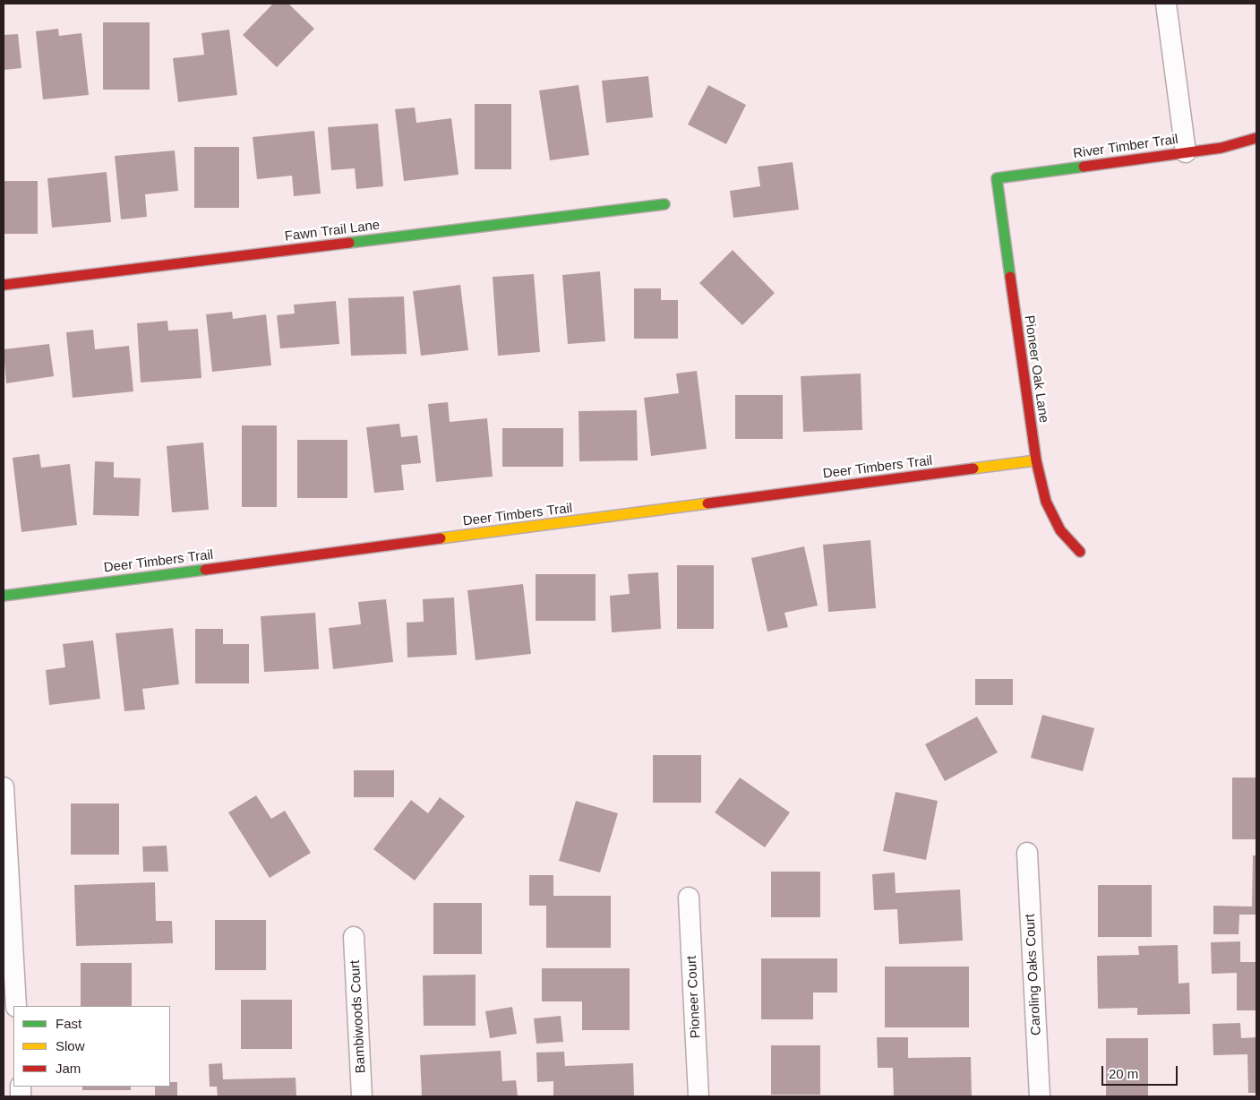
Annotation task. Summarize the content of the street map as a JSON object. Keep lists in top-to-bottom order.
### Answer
{
  "streets": {
    "street": [
      "River Timber Trail",
      "Fawn Trail Lane",
      "Pioneer Oak Lane",
      "Deer Timbers Trail",
      "Caroling Oaks Court",
      "Pioneer Court",
      "Bambiwoods Court"
    ]
  },
  "crossings": [
    ["River Timber Trail", "Pioneer Oak Lane"],
    ["Pioneer Oak Lane", "Deer Timbers Trail"]
  ],
  "legend": ["Fast", "Slow", "Jam"],
  "scale_bar": "20 m"
}
